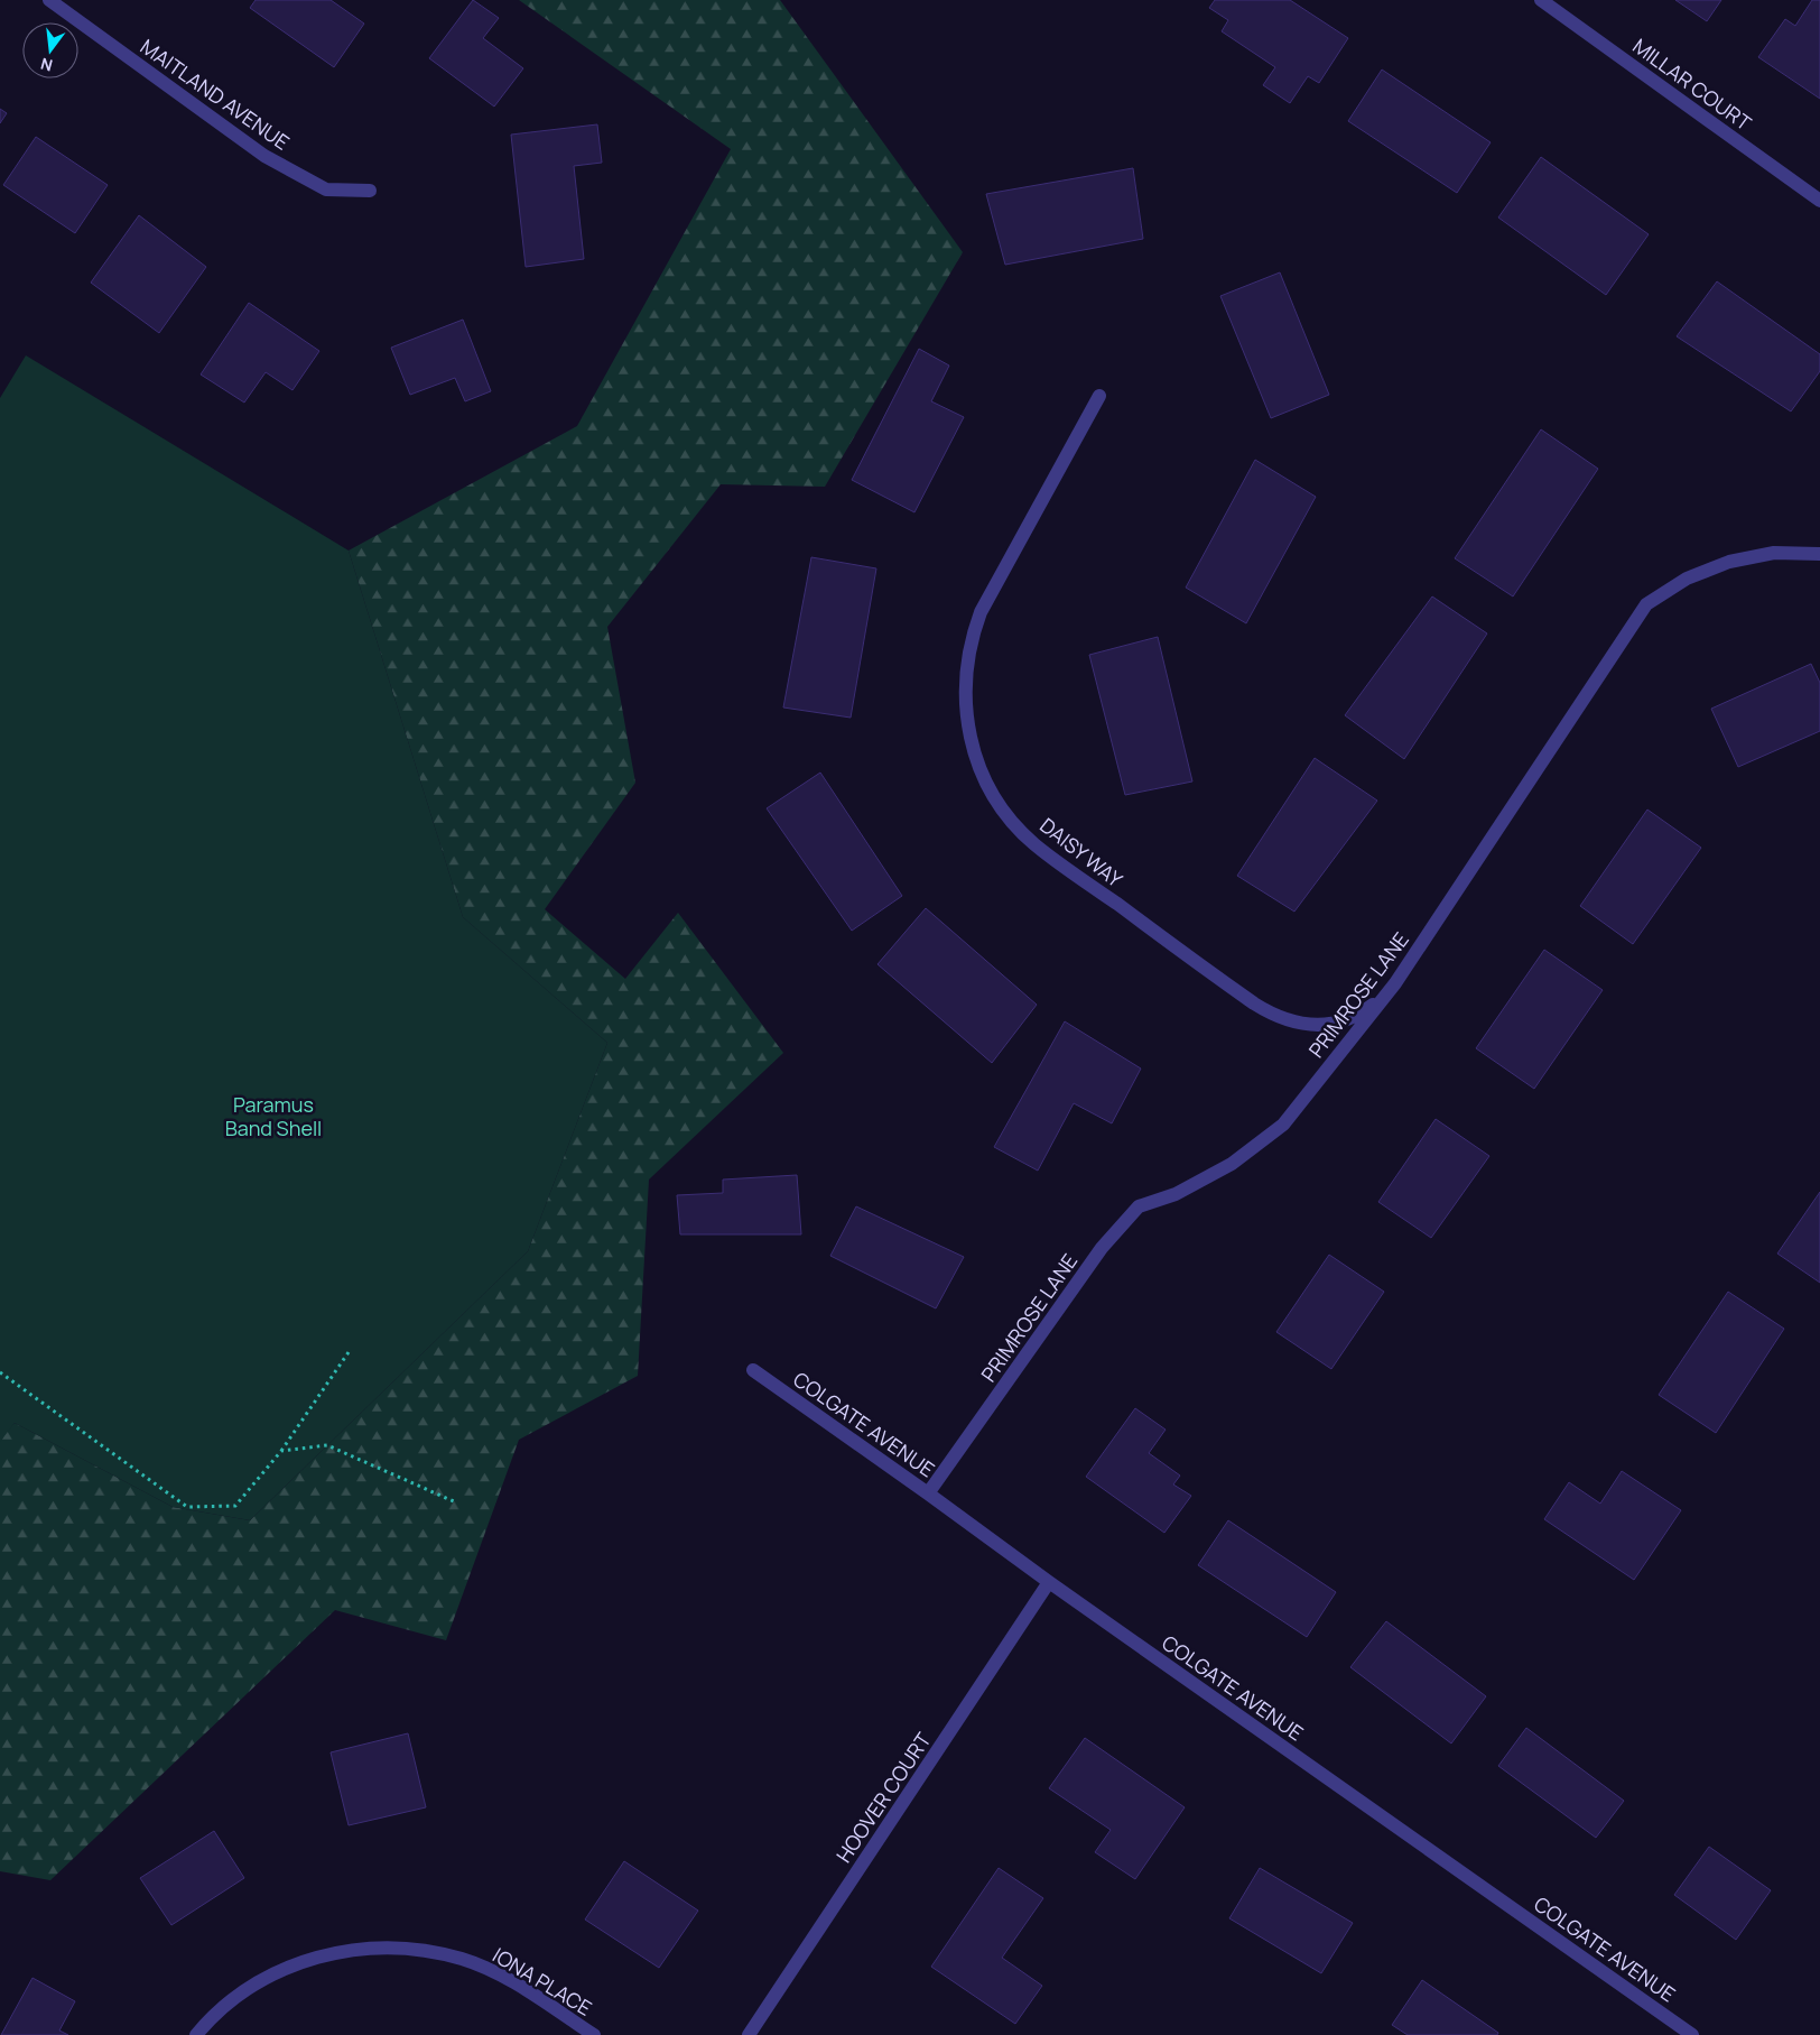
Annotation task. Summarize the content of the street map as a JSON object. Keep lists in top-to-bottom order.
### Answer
{
  "streets": {
    "street": [
      "MILLAR COURT",
      "MAITLAND AVENUE",
      "DAISY WAY",
      "PRIMROSE LANE",
      "COLGATE AVENUE",
      "HOOVER COURT",
      "IONA PLACE"
    ]
  },
  "crossings": [
    ["DAISY WAY", "PRIMROSE LANE"],
    ["PRIMROSE LANE", "COLGATE AVENUE"],
    ["COLGATE AVENUE", "HOOVER COURT"]
  ],
  "parks": ["Paramus Band Shell"],
  "north": "bottom"
}
